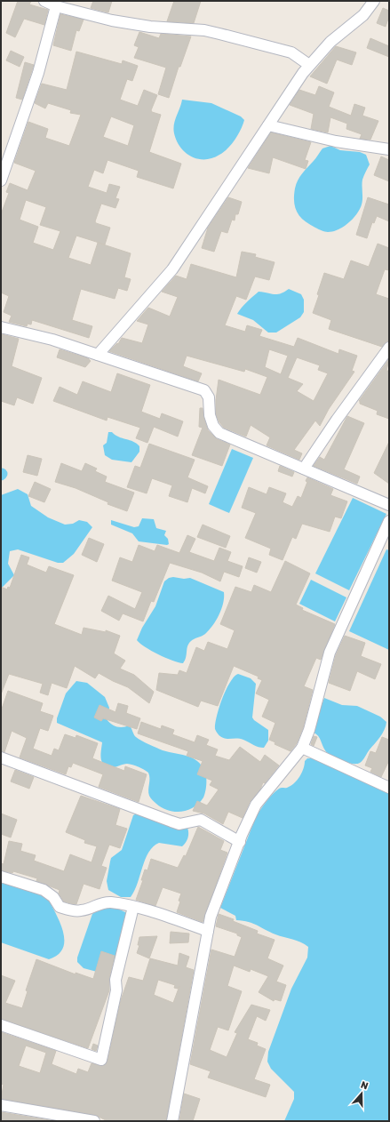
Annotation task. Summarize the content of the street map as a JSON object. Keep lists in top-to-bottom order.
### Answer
{
  "north": "top"
}
